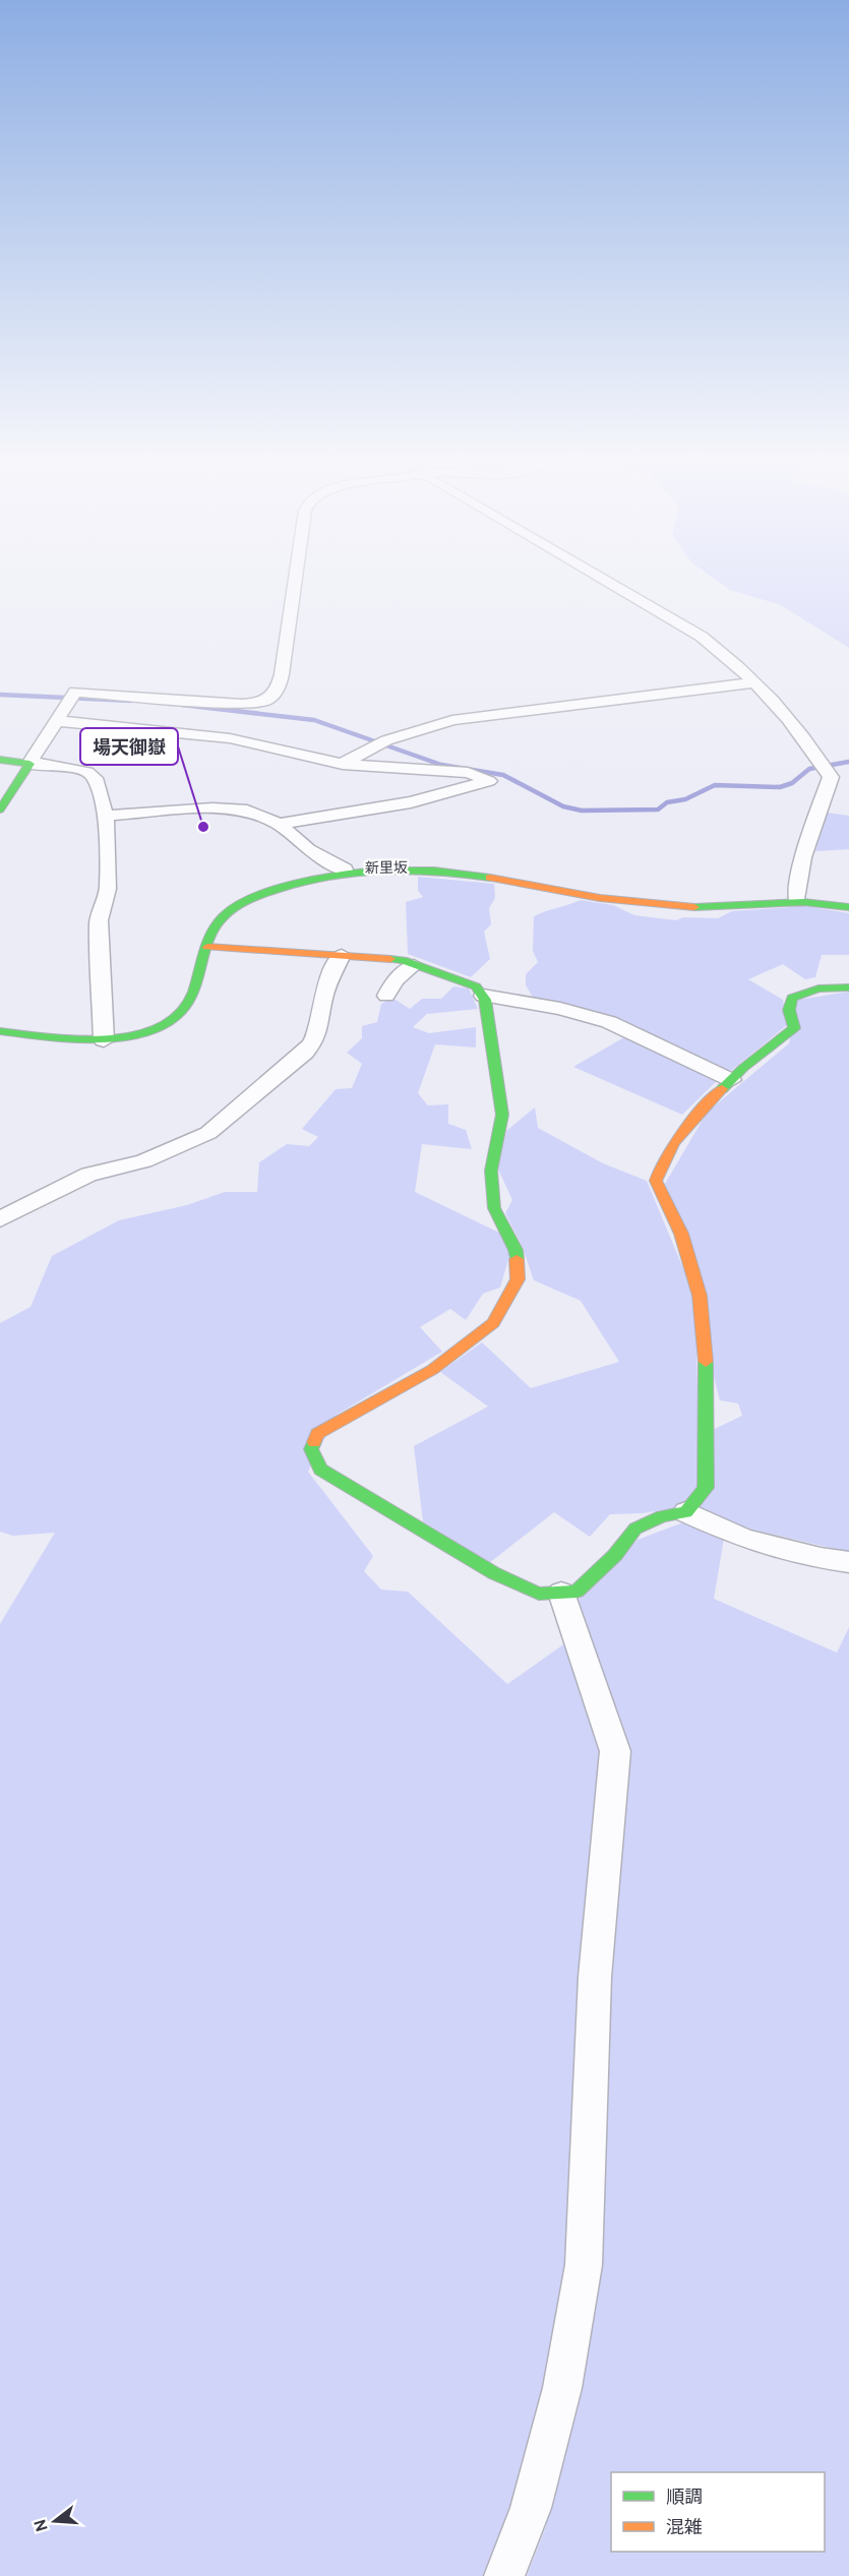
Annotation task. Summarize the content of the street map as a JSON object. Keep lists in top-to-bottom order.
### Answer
{
  "streets": {
    "street": ["新里坂"]
  },
  "places": ["場天御嶽"],
  "legend": ["順調", "混雑"],
  "north": "left"
}
